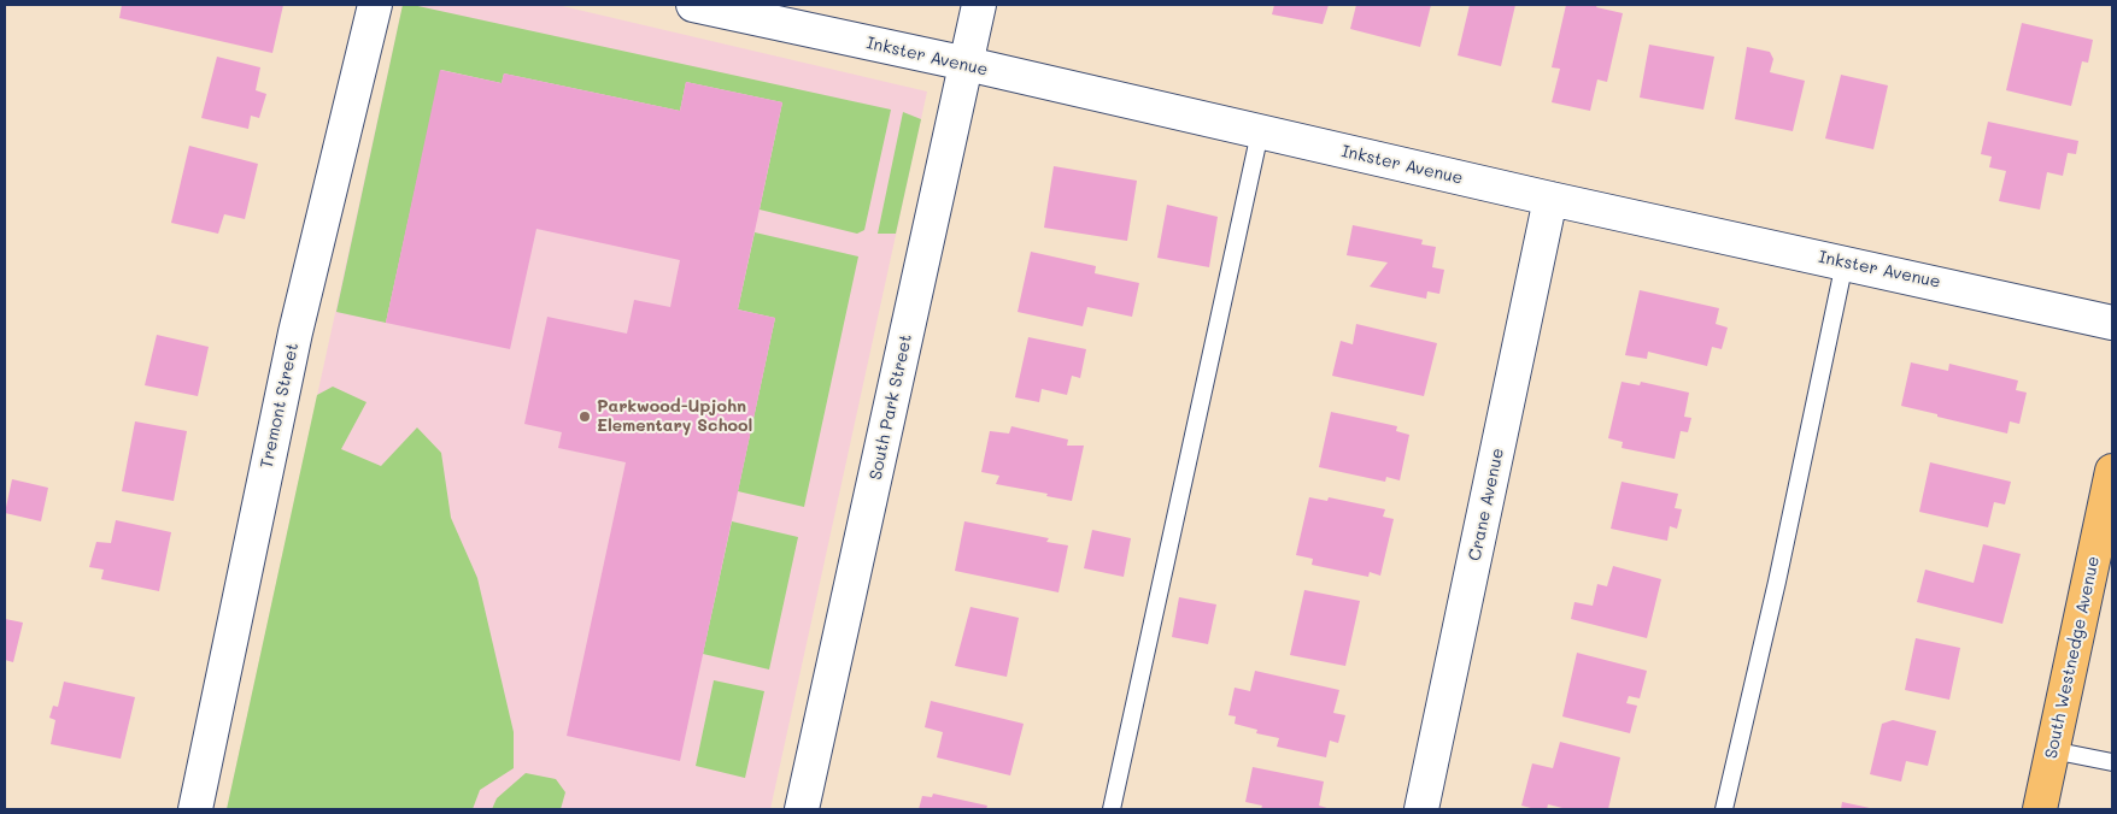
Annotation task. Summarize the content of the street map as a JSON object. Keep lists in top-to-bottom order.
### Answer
{
  "streets": {
    "main road": ["South Westnedge Avenue"],
    "street": [
      "Inkster Avenue",
      "Tremont Street",
      "South Park Street",
      "Crane Avenue"
    ]
  },
  "crossings": [
    ["Inkster Avenue", "South Park Street"],
    ["Inkster Avenue", "Crane Avenue"]
  ],
  "places": ["Parkwood-Upjohn Elementary School"]
}
